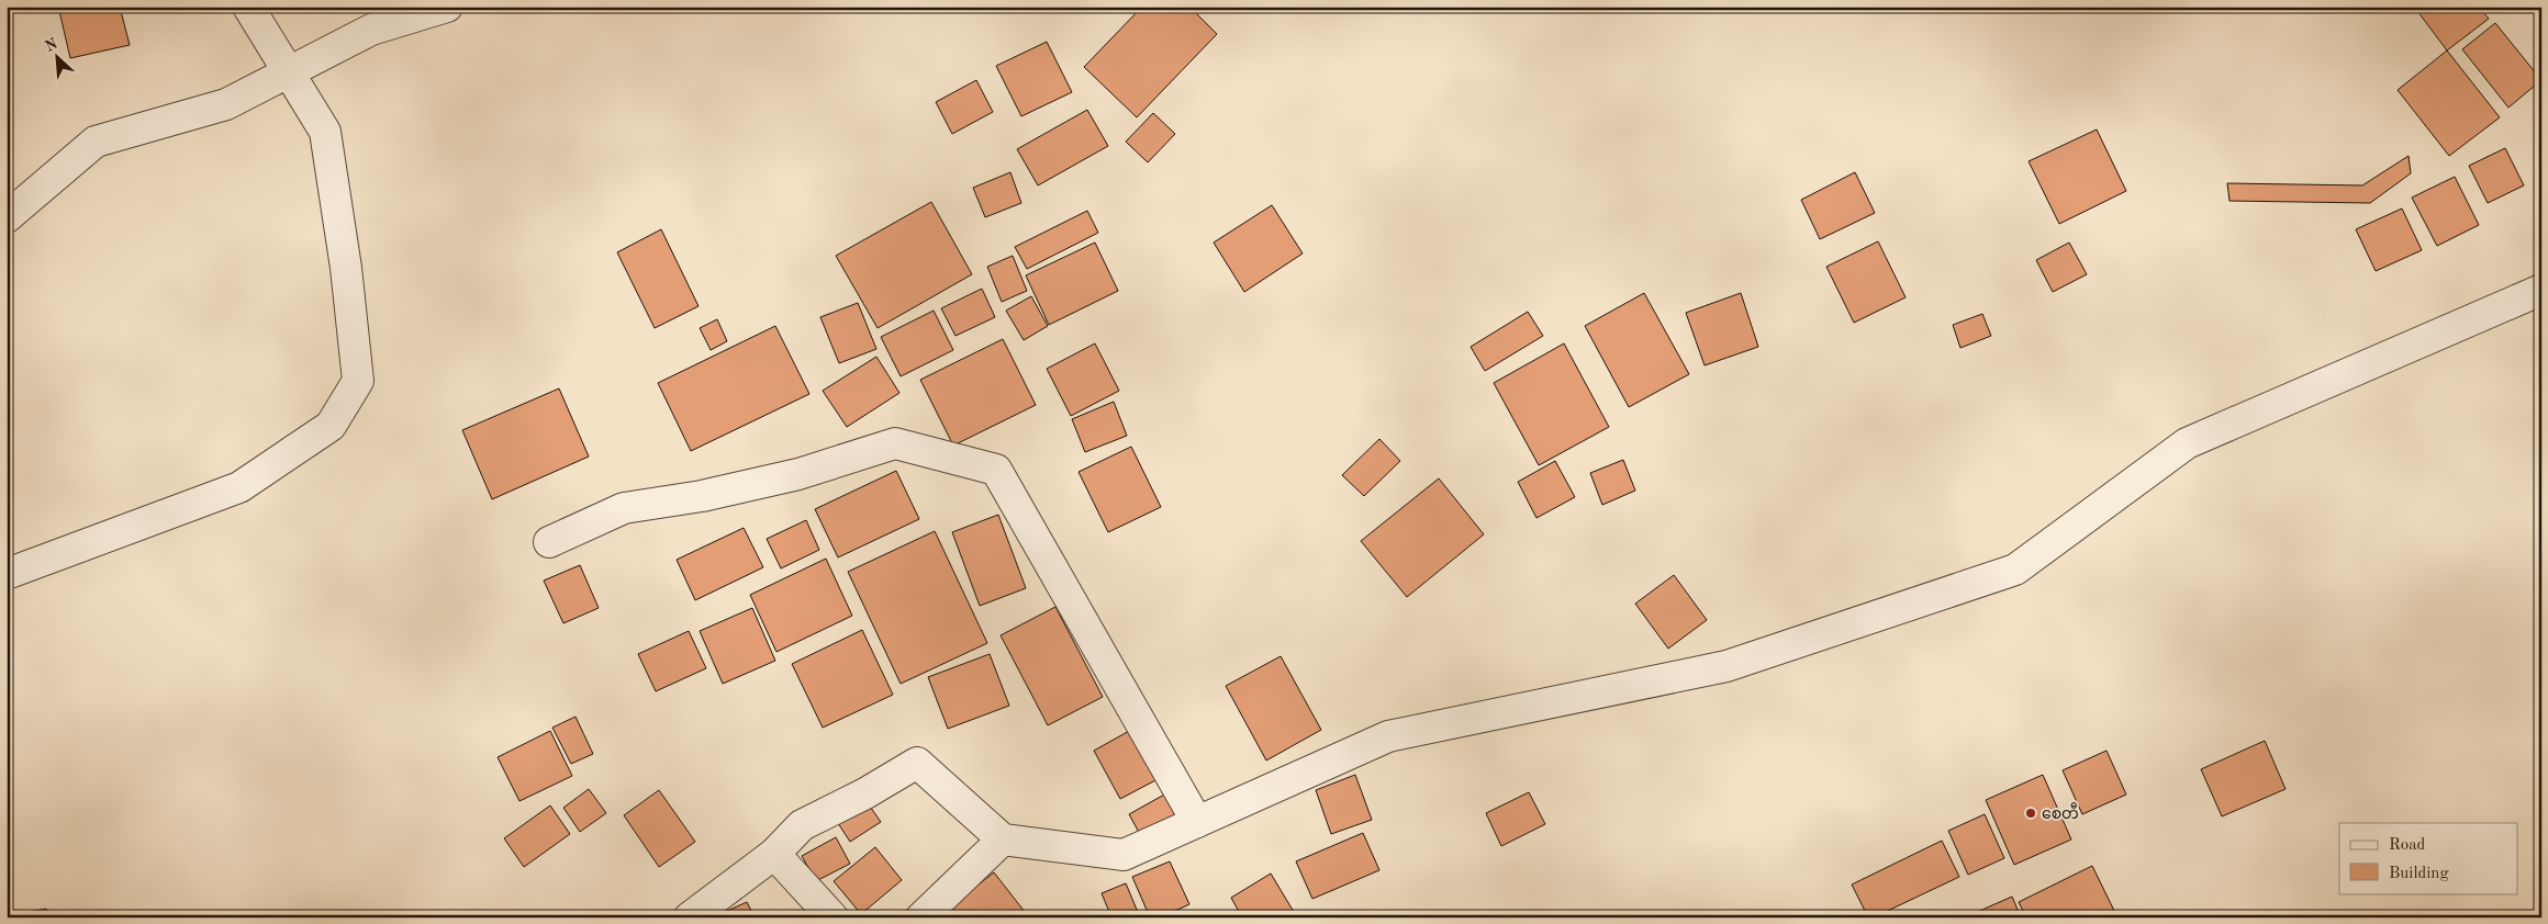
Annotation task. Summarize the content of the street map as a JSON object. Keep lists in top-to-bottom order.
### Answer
{
  "places": ["စေတီ"],
  "legend": ["Road", "Building"],
  "north": "top left"
}
